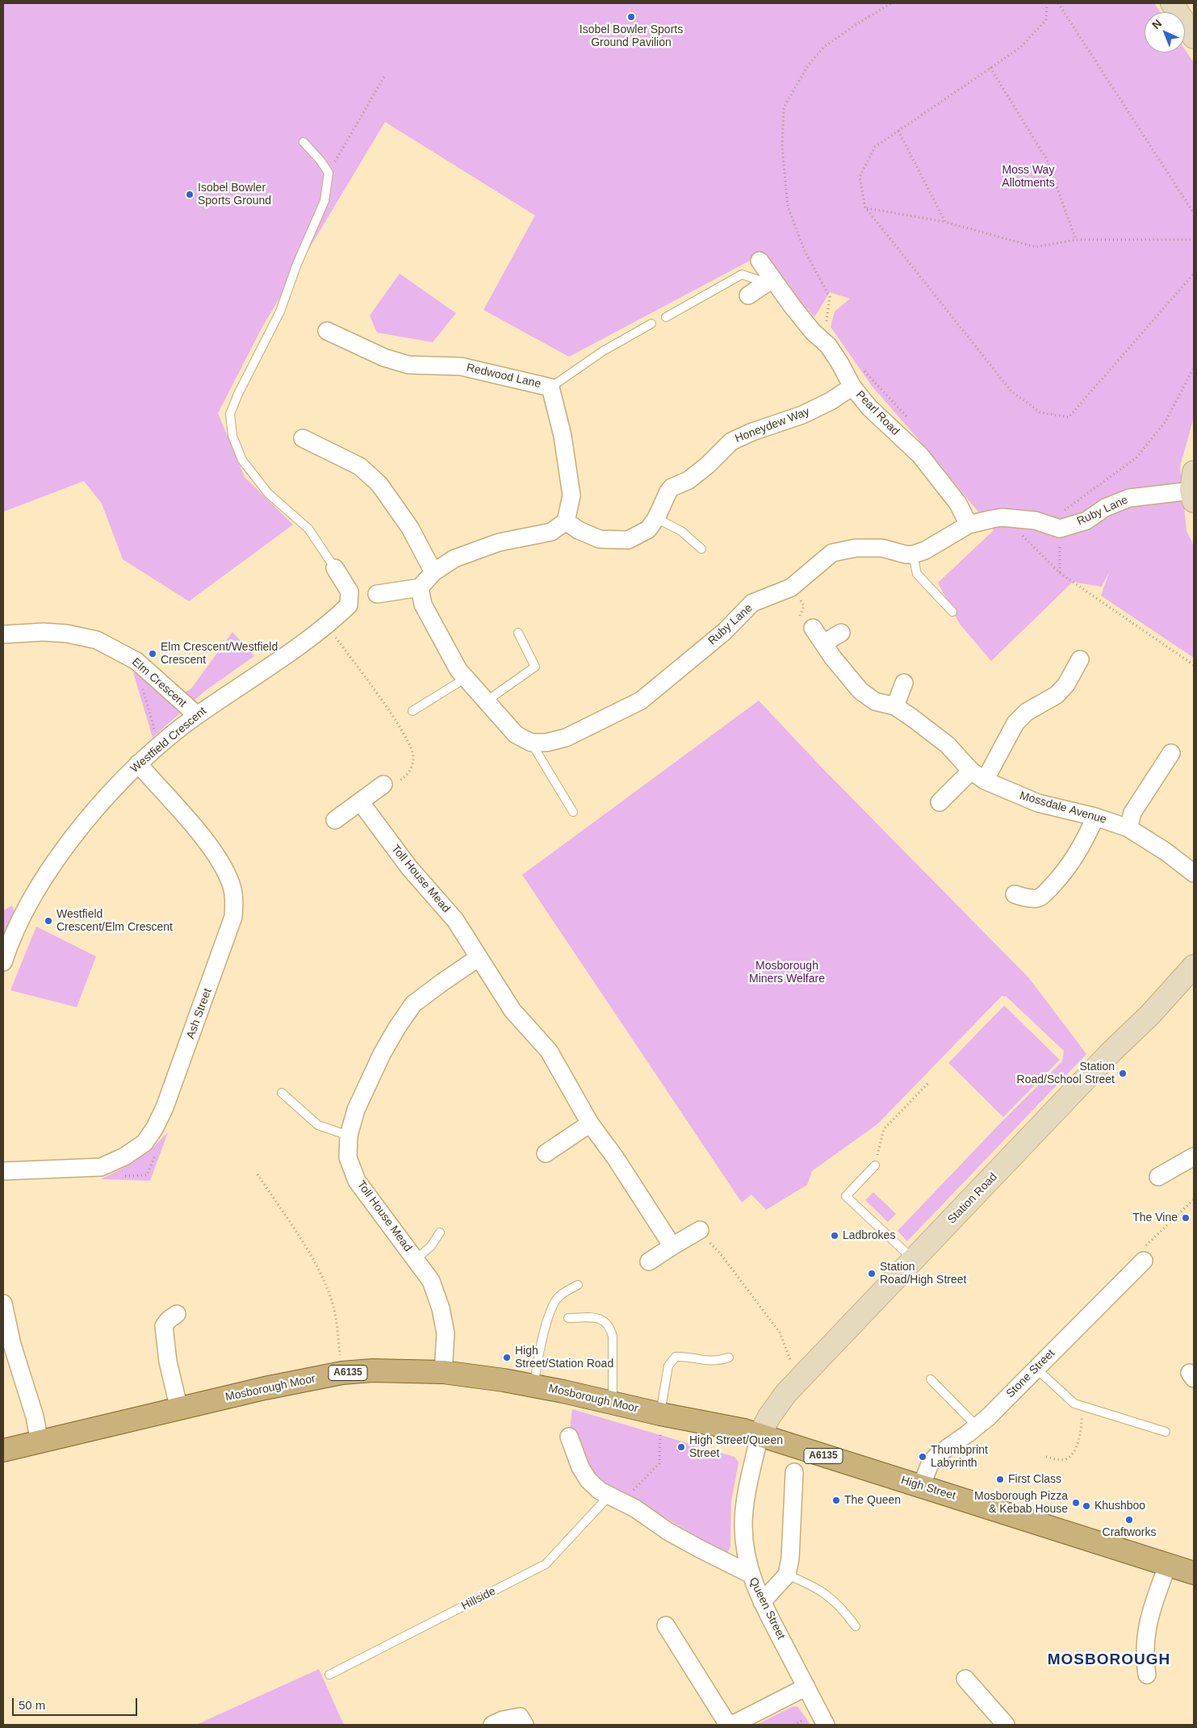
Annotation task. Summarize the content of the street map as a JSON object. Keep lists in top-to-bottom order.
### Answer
{
  "streets": {
    "main road": [
      "Station Road",
      "A6135",
      "Mosborough Moor",
      "High Street"
    ],
    "street": [
      "Redwood Lane",
      "Pearl Road",
      "Honeydew Way",
      "Ruby Lane",
      "Elm Crescent",
      "Westfield Crescent",
      "Mossdale Avenue",
      "Toll House Mead",
      "Ash Street",
      "Stone Street",
      "Queen Street"
    ],
    "lane": ["Hillside"]
  },
  "crossings": [
    ["Redwood Lane", "Honeydew Way"],
    ["Pearl Road", "Honeydew Way"],
    ["Elm Crescent", "Westfield Crescent"],
    ["Westfield Crescent", "Ash Street"],
    ["Toll House Mead", "Mosborough Moor"],
    ["Station Road", "High Street"],
    ["Station Road", "Queen Street"],
    ["Stone Street", "High Street"],
    ["Mosborough Moor", "High Street"],
    ["High Street", "Queen Street"]
  ],
  "districts": ["MOSBOROUGH"],
  "parks": ["Moss Way Allotments", "Mosborough Miners Welfare"],
  "places": [
    "Isobel Bowler Sports Ground Pavilion",
    "Isobel Bowler Sports Ground",
    "Elm Crescent/Westfield Crescent",
    "Westfield Crescent/Elm Crescent",
    "Station Road/School Street",
    "The Vine",
    "Ladbrokes",
    "Station Road/High Street",
    "High Street/Station Road",
    "High Street/Queen Street",
    "Thumbprint Labyrinth",
    "First Class",
    "The Queen",
    "Mosborough Pizza & Kebab House",
    "Khushboo",
    "Craftworks"
  ],
  "scale_bar": "50 m",
  "north": "top left"
}
